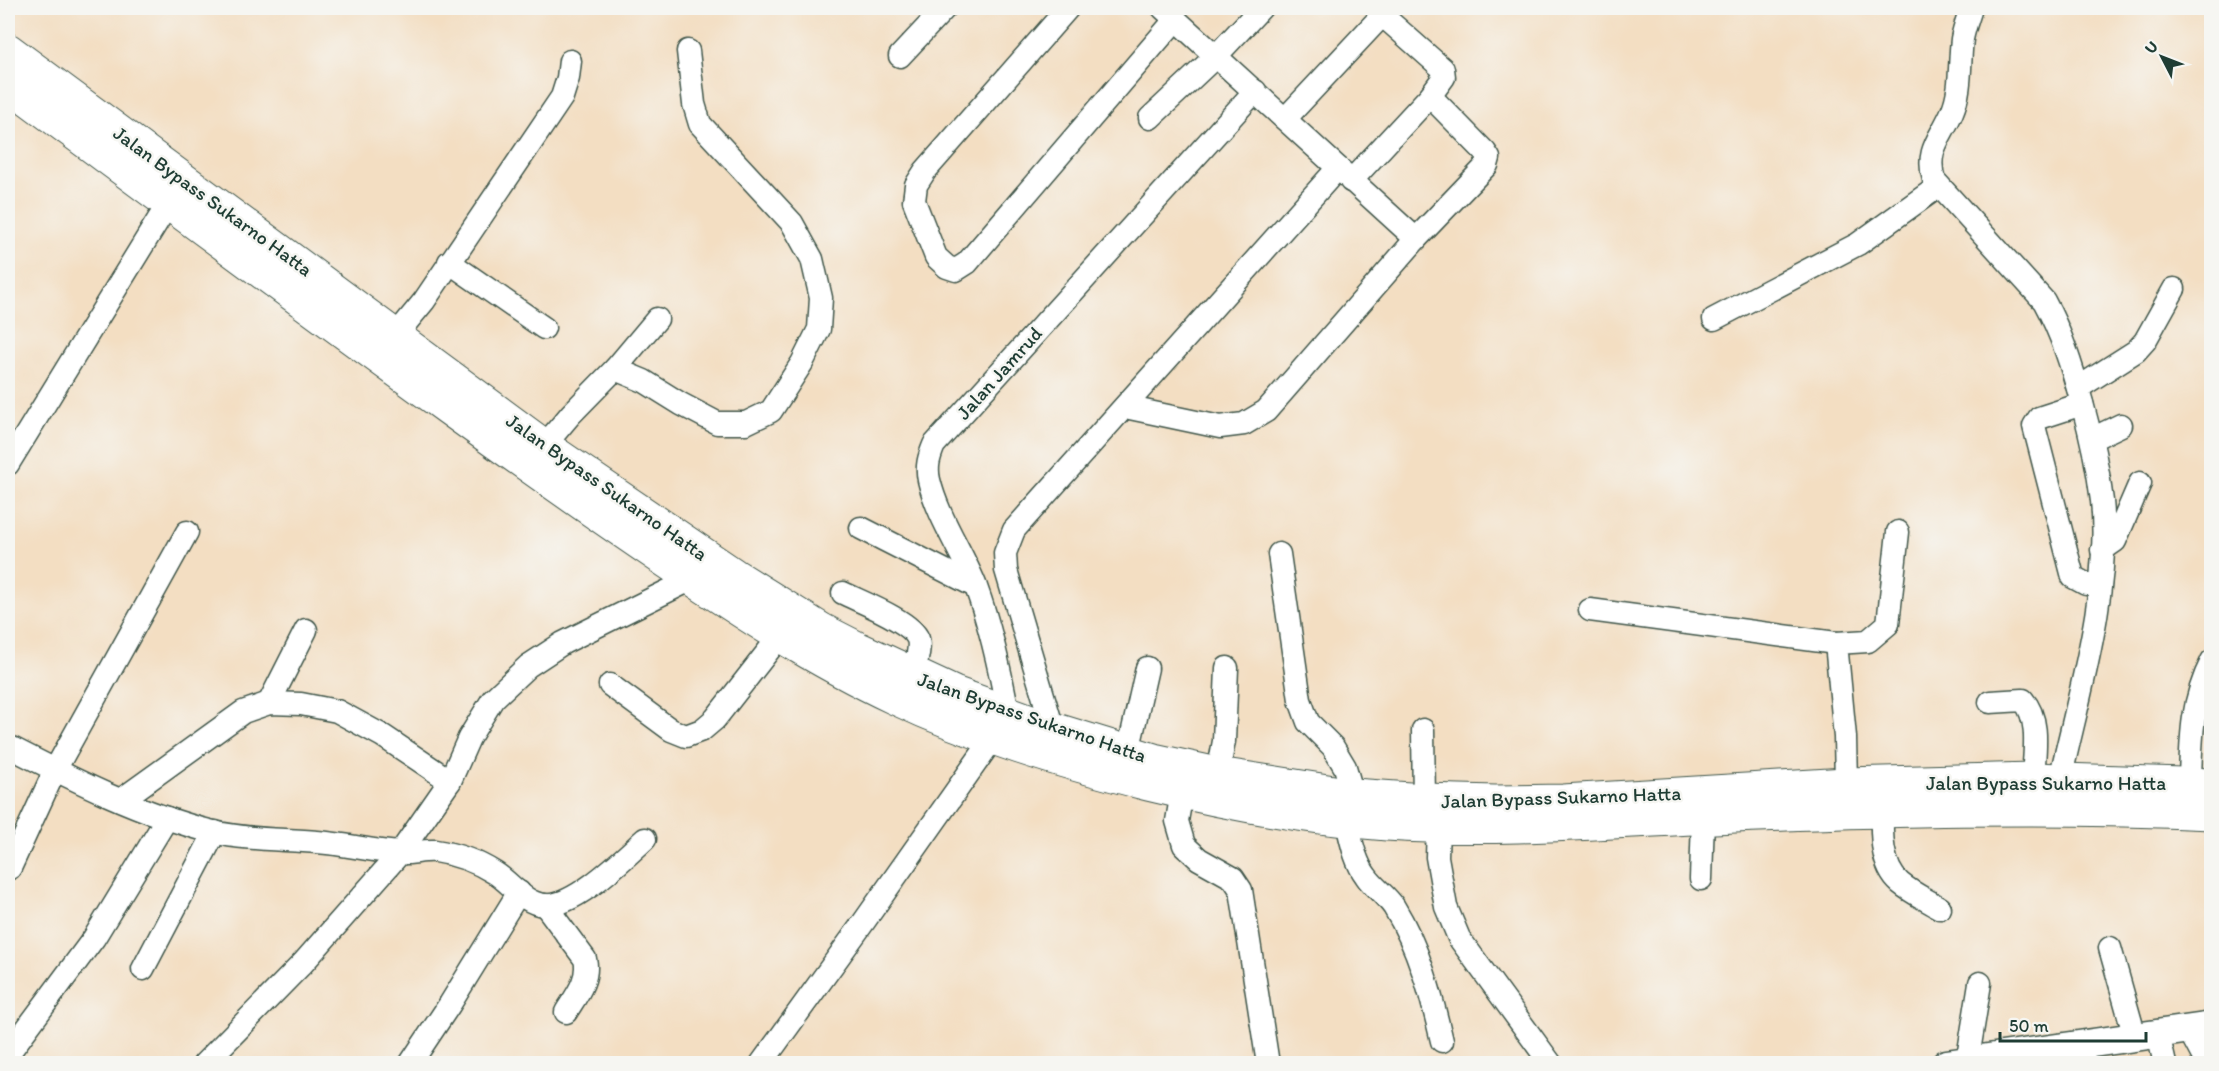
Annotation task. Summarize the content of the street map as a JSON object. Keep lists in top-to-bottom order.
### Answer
{
  "streets": {
    "highway": ["Jalan Bypass Sukarno Hatta"],
    "street": ["Jalan Jamrud"]
  },
  "crossings": [
    ["Jalan Bypass Sukarno Hatta", "Jalan Jamrud"]
  ],
  "scale_bar": "50 m",
  "north": "top left"
}
